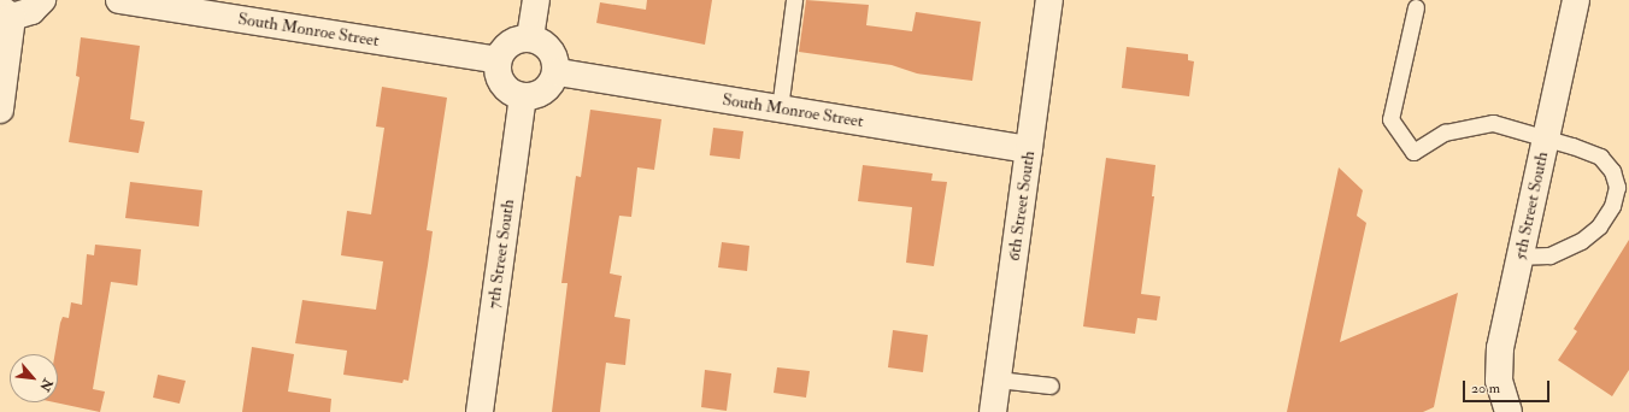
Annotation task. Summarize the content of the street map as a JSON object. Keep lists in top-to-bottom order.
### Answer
{
  "streets": {
    "street": [
      "South Monroe Street",
      "6th Street South",
      "5th Street South",
      "7th Street South"
    ]
  },
  "crossings": [
    ["South Monroe Street", "6th Street South"],
    ["South Monroe Street", "7th Street South"]
  ],
  "scale_bar": "20 m",
  "north": "bottom right"
}
